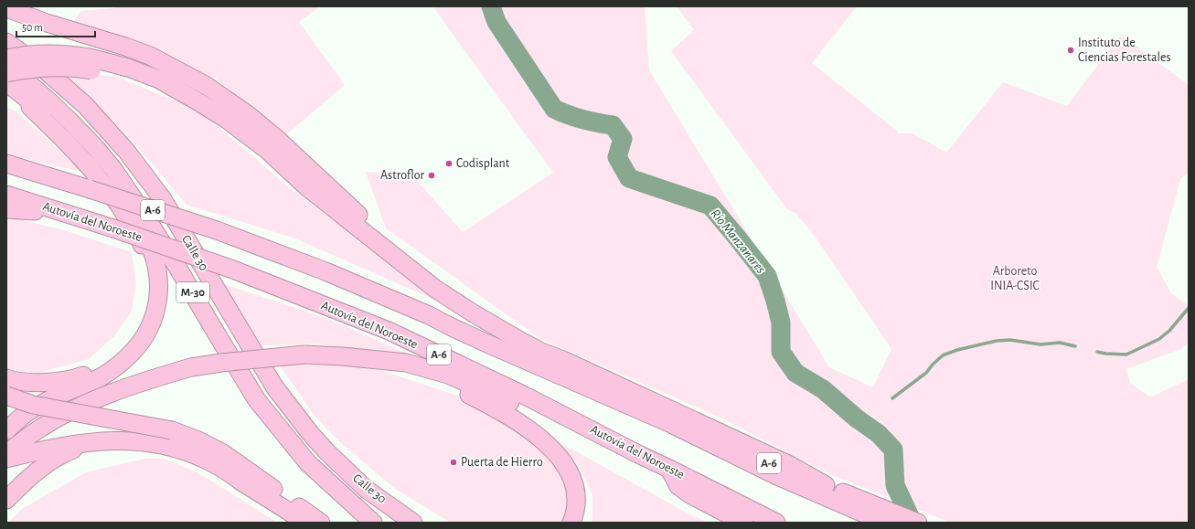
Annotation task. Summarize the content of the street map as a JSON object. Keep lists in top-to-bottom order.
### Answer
{
  "streets": {
    "highway": [
      "A-6",
      "Autovía del Noroeste",
      "Calle 30",
      "M-30"
    ]
  },
  "water": ["Río Manzanares"],
  "parks": ["Arboreto INIA-CSIC"],
  "places": [
    "Instituto de Ciencias Forestales",
    "Codisplant",
    "Astroflor",
    "Puerta de Hierro"
  ],
  "scale_bar": "50 m"
}
